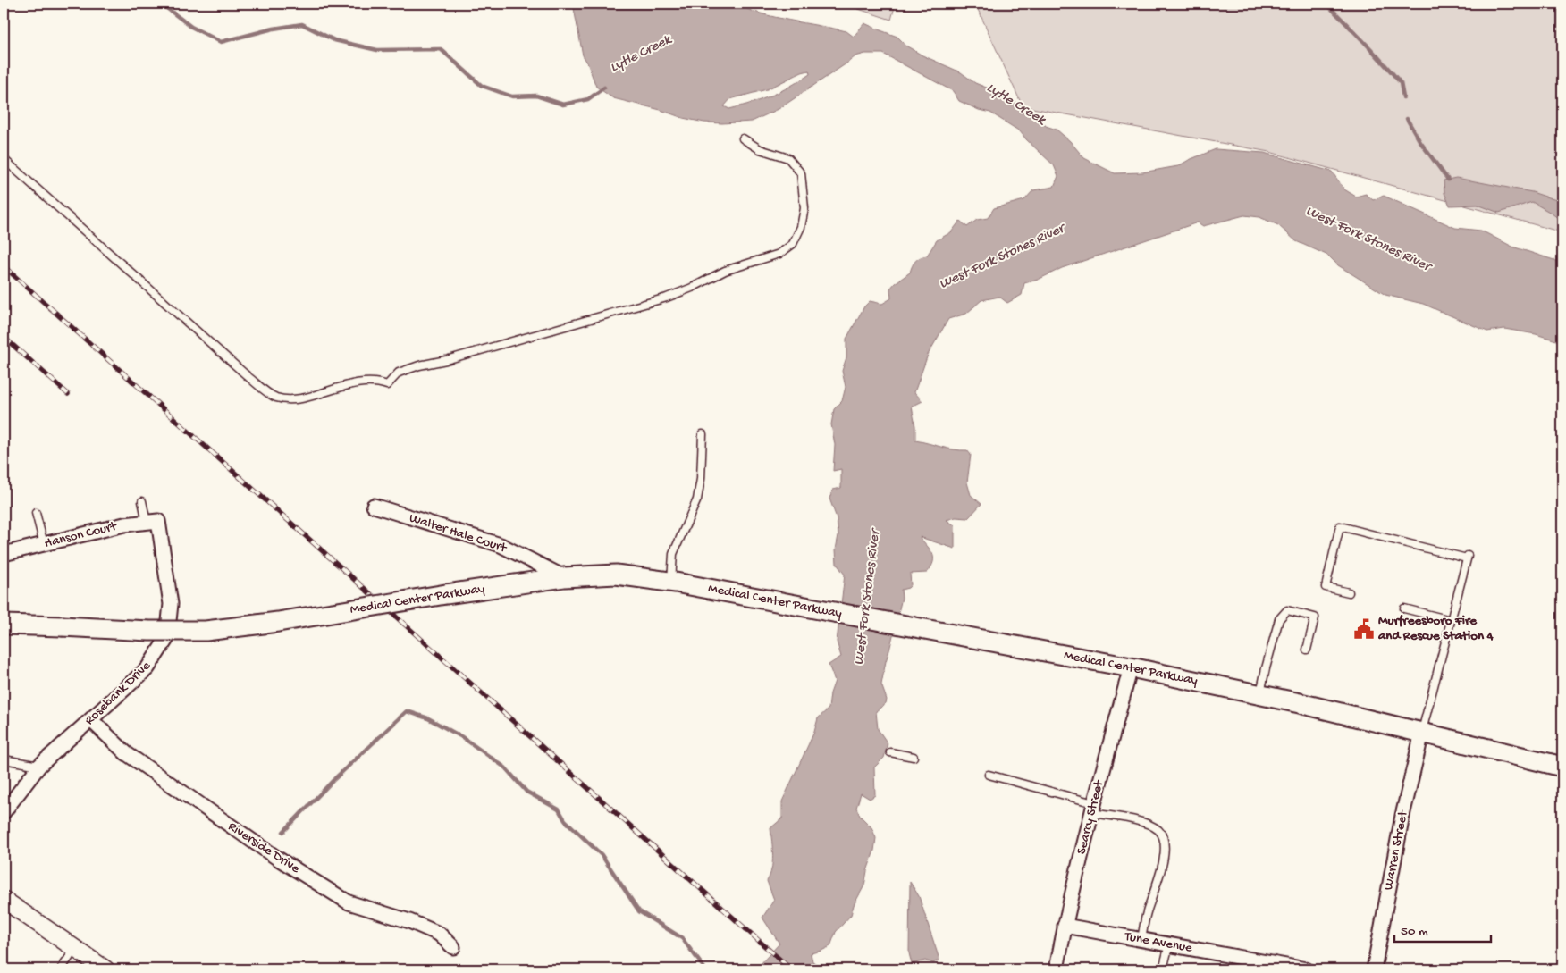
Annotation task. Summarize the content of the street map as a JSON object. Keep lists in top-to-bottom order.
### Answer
{
  "streets": {
    "main road": ["Medical Center Parkway"],
    "street": [
      "Walter Hale Court",
      "Hanson Court",
      "Rosebank Drive",
      "Searcy Street",
      "Riverside Drive",
      "Warren Street",
      "Tune Avenue"
    ]
  },
  "crossings": [
    ["Walter Hale Court", "Medical Center Parkway"],
    ["Hanson Court", "Rosebank Drive"],
    ["Medical Center Parkway", "Searcy Street"],
    ["Medical Center Parkway", "Warren Street"],
    ["Rosebank Drive", "Riverside Drive"],
    ["Searcy Street", "Tune Avenue"]
  ],
  "water": ["Lytle Creek", "West Fork Stones River"],
  "places": {
    "public building": ["Murfreesboro Fire and Rescue Station 4"]
  },
  "scale_bar": "50 m"
}
